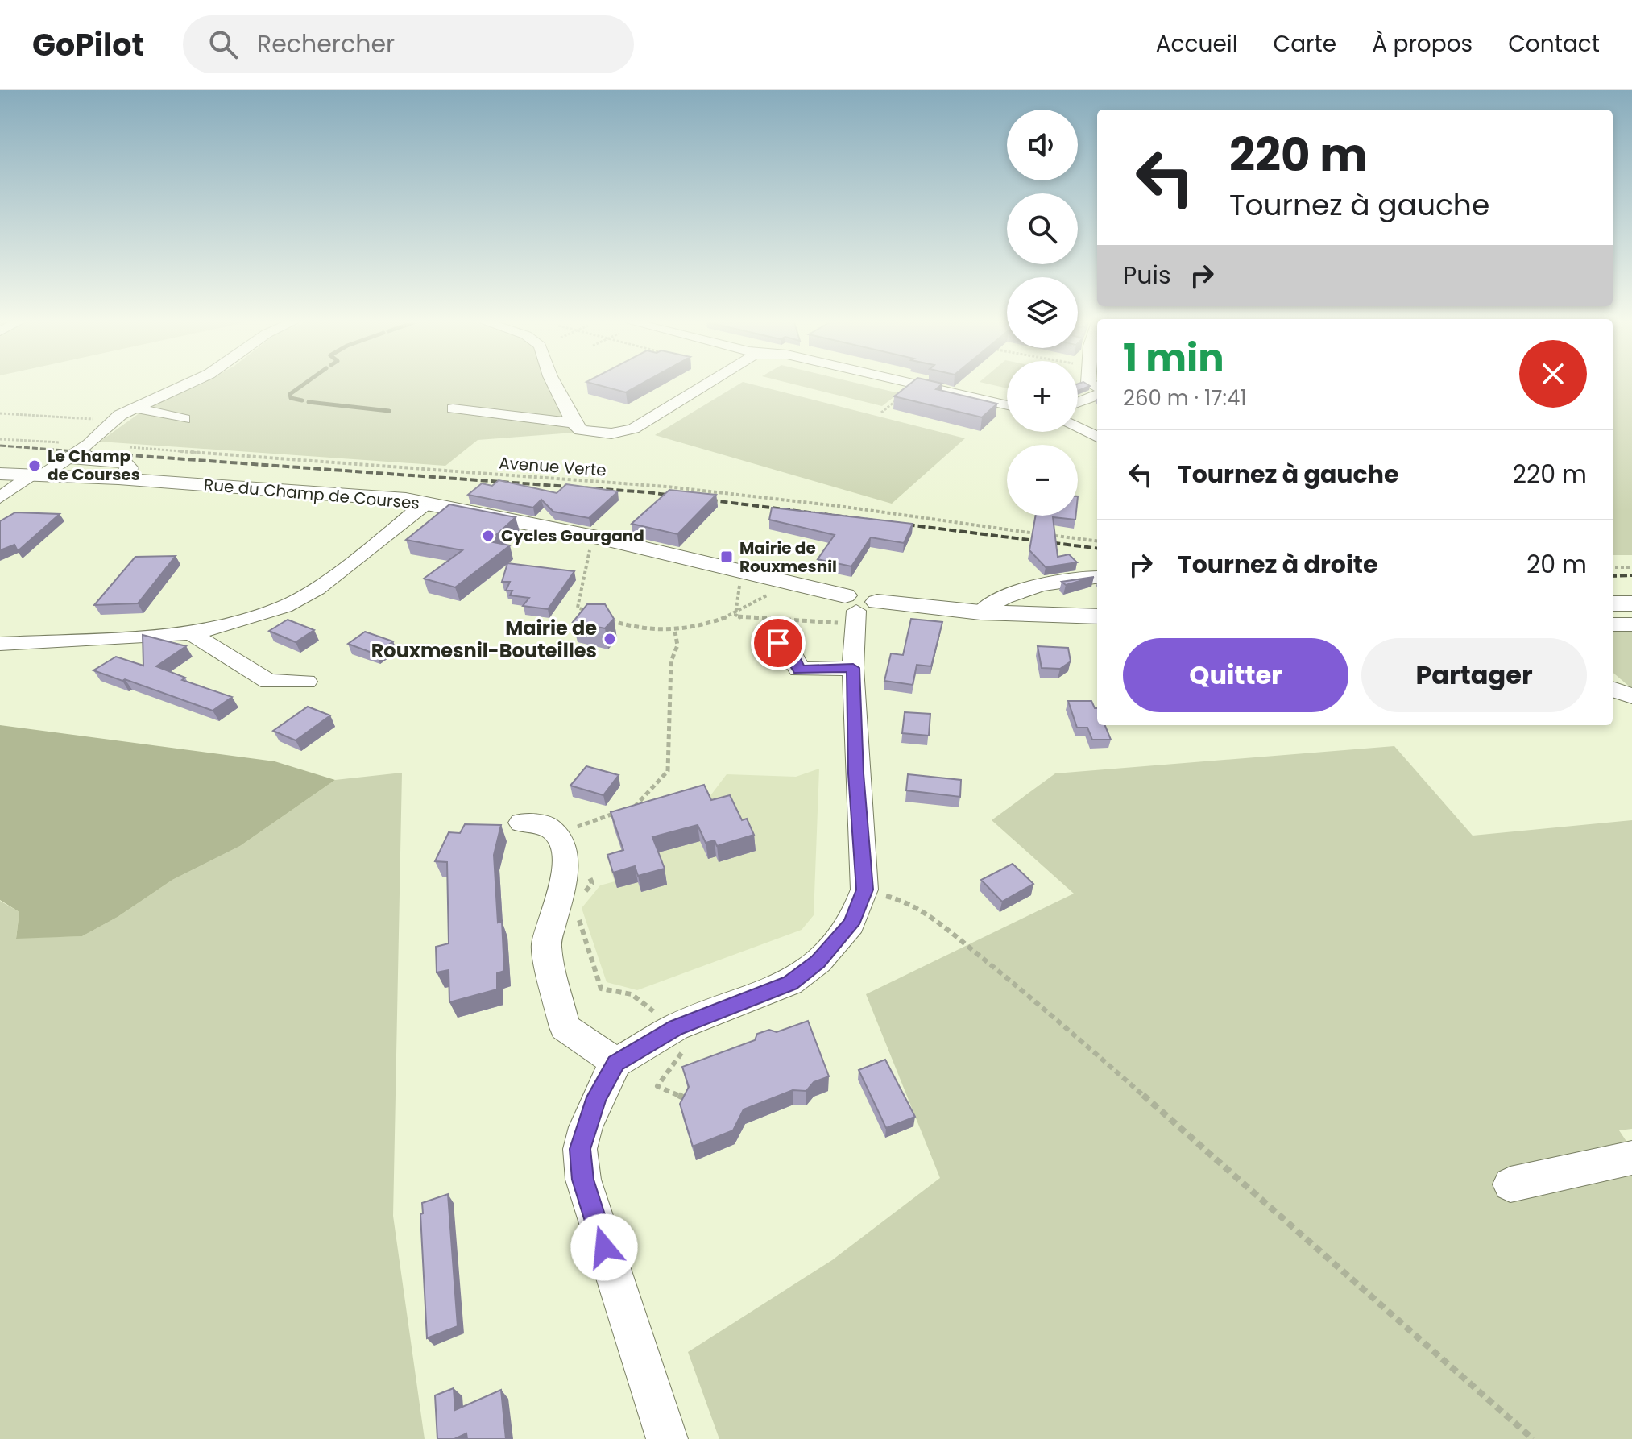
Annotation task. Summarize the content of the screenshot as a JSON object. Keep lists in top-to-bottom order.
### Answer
{
  "streets": {
    "main road": ["Rue du Champ de Courses"],
    "path": ["Avenue Verte"]
  },
  "places": {
    "other": ["Le Champ de Courses", "Cycles Gourgand", "Mairie de Rouxmesnil-Bouteilles"],
    "transit": ["Mairie de Rouxmesnil"]
  },
  "page": {
    "header": "GoPilot",
    "search": "Rechercher",
    "nav": [
      "Accueil",
      "Carte",
      "À propos",
      "Contact"
    ],
    "map_buttons": ["+", "−"],
    "turn": ["220 m", "Tournez à gauche"],
    "then": "Puis",
    "heading": ["1 min", "260 m · 17:41"],
    "list": [
      {
        "name": "Tournez à gauche",
        "value": "220 m"
      },
      {
        "name": "Tournez à droite",
        "value": "20 m"
      }
    ],
    "buttons": ["Quitter", "Partager"]
  }
}
